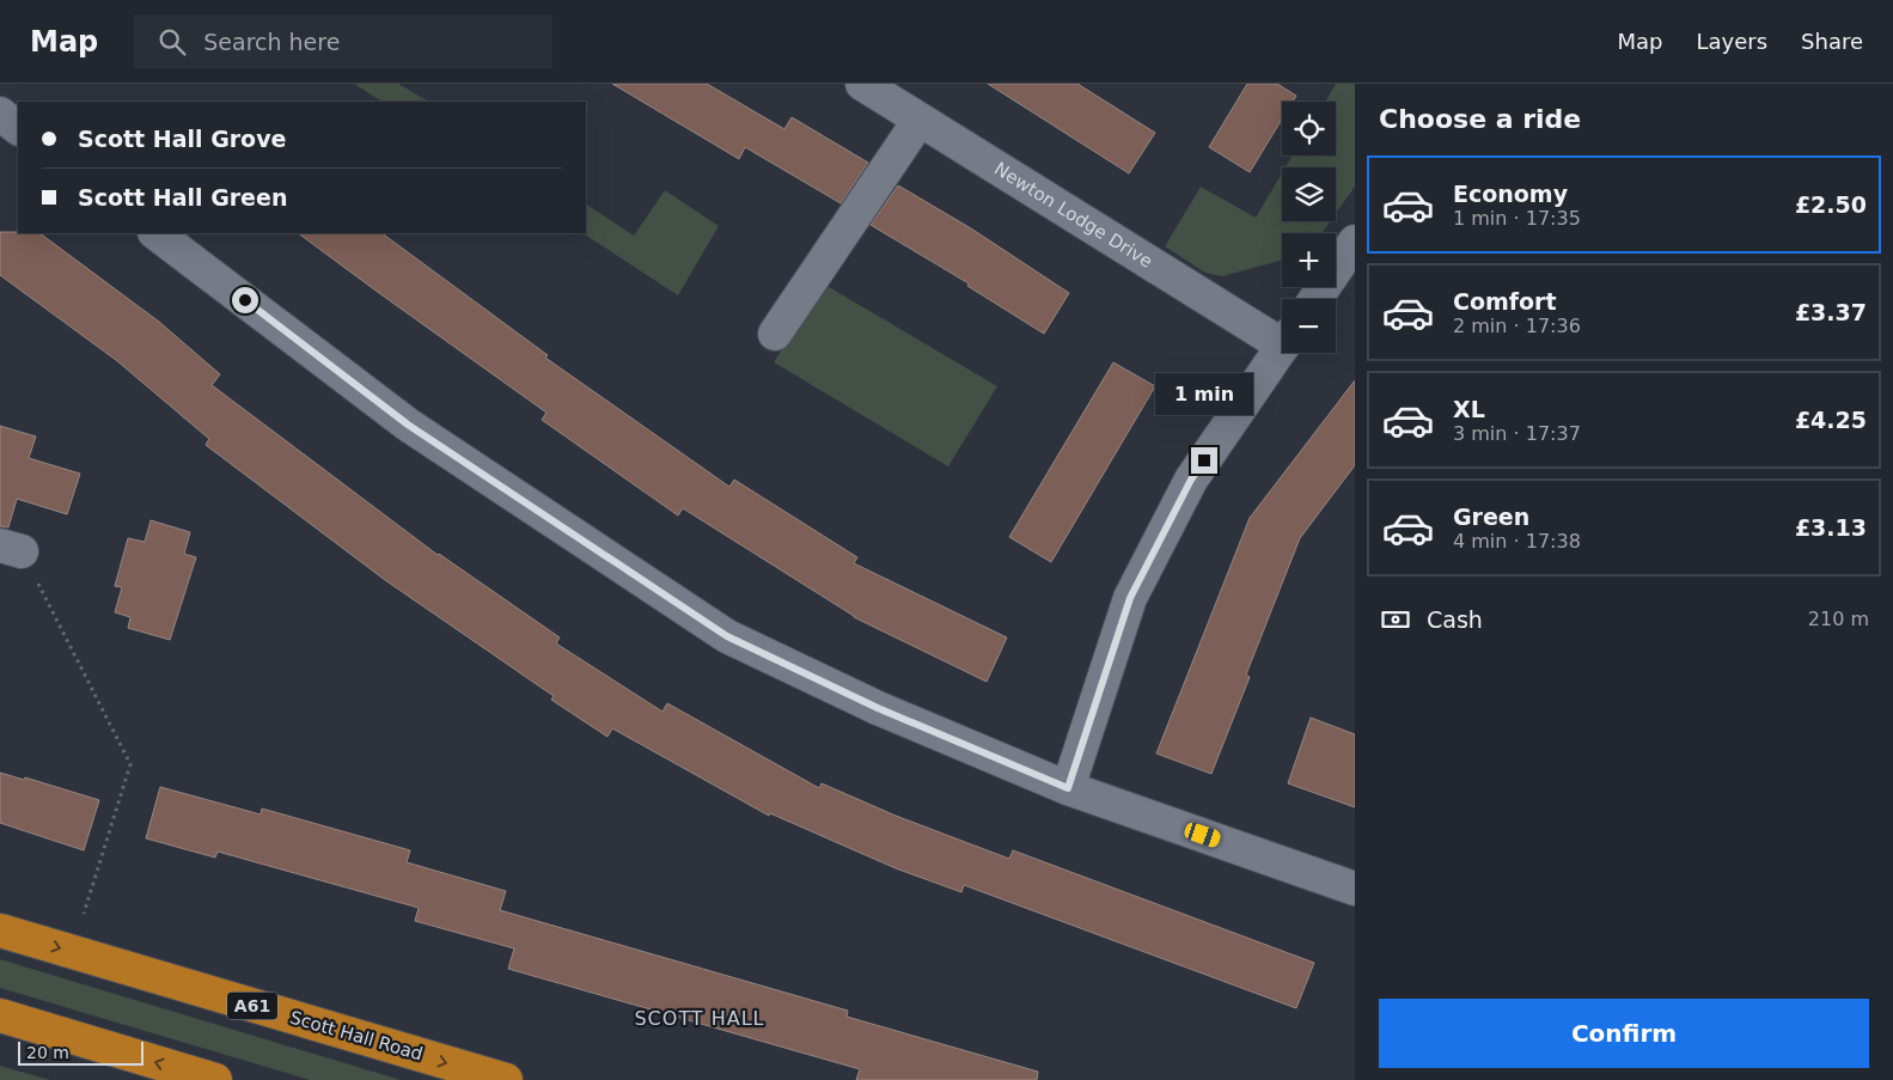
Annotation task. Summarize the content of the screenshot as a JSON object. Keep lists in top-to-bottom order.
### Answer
{
  "streets": {
    "highway": ["A61", "Scott Hall Road"],
    "street": ["Newton Lodge Drive"]
  },
  "districts": ["SCOTT HALL"],
  "scale_bar": "20 m",
  "page": {
    "header": "Map",
    "search": "Search here",
    "nav": ["Map", "Layers", "Share"],
    "heading": "Choose a ride",
    "map_buttons": ["+", "−"],
    "banner": ["Scott Hall Grove", "Scott Hall Green"],
    "list": [
      {
        "name": "Economy",
        "note": "1 min · 17:35",
        "value": "£2.50"
      },
      {
        "name": "Comfort",
        "note": "2 min · 17:36",
        "value": "£3.37"
      },
      {
        "name": "XL",
        "note": "3 min · 17:37",
        "value": "£4.25"
      },
      {
        "name": "Green",
        "note": "4 min · 17:38",
        "value": "£3.13"
      }
    ],
    "bubble": "1 min",
    "pay": ["Cash", "210 m"],
    "buttons": "Confirm",
    "scale": "20 m"
  }
}
